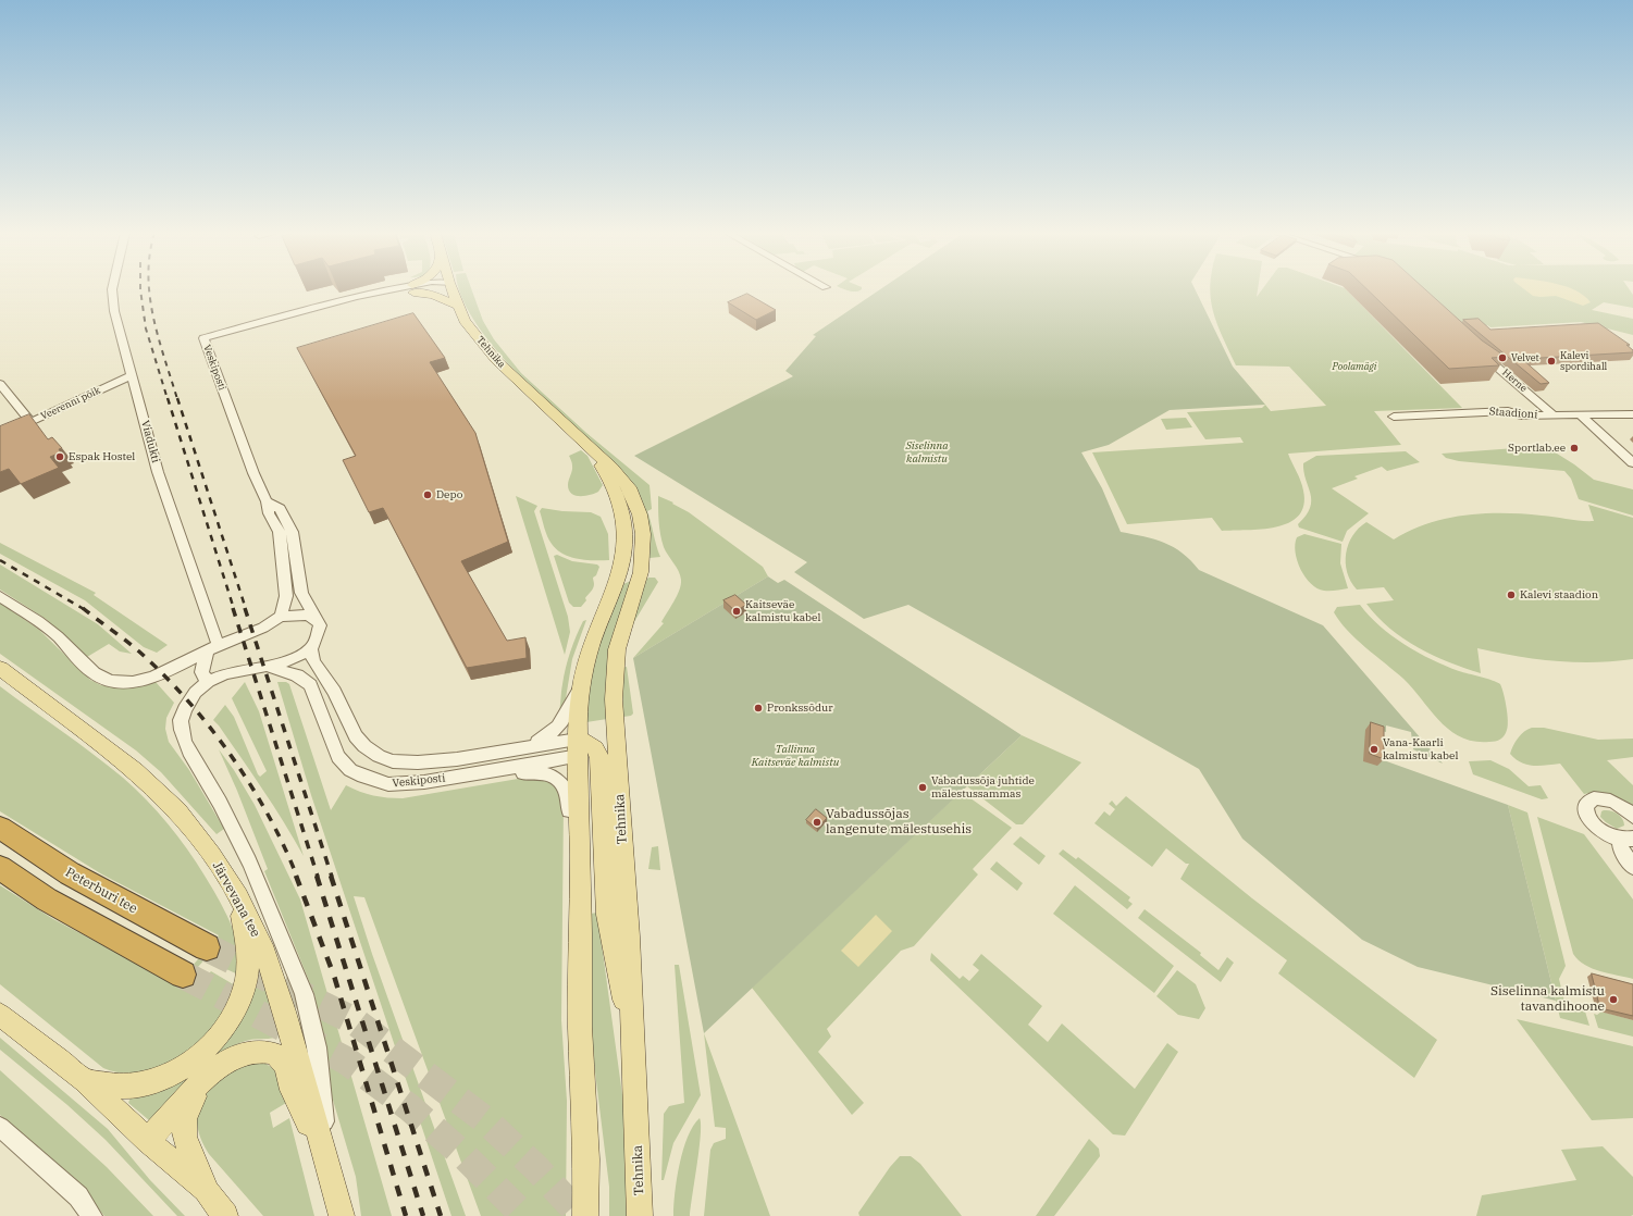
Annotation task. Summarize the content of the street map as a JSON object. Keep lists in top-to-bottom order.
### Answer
{
  "streets": {
    "highway": ["Peterburi tee"],
    "main road": ["Tehnika", "Järvevana tee"],
    "street": [
      "Veskiposti",
      "Herne",
      "Veerenni põik",
      "Staadioni",
      "Viadukti"
    ]
  },
  "crossings": [
    ["Tehnika", "Veskiposti"],
    ["Herne", "Staadioni"],
    ["Veerenni põik", "Viadukti"]
  ],
  "parks": ["Poolamägi", "Siselinna kalmistu", "Tallinna Kaitseväe kalmistu"],
  "places": [
    "Velvet",
    "Kalevi spordihall",
    "Sportlab.ee",
    "Espak Hostel",
    "Depo",
    "Kalevi staadion",
    "Kaitseväe kalmistu kabel",
    "Pronkssõdur",
    "Vana-Kaarli kalmistu kabel",
    "Vabadussõja juhtide mälestussammas",
    "Vabadussõjas langenute mälestusehis",
    "Siselinna kalmistu tavandihoone"
  ]
}
